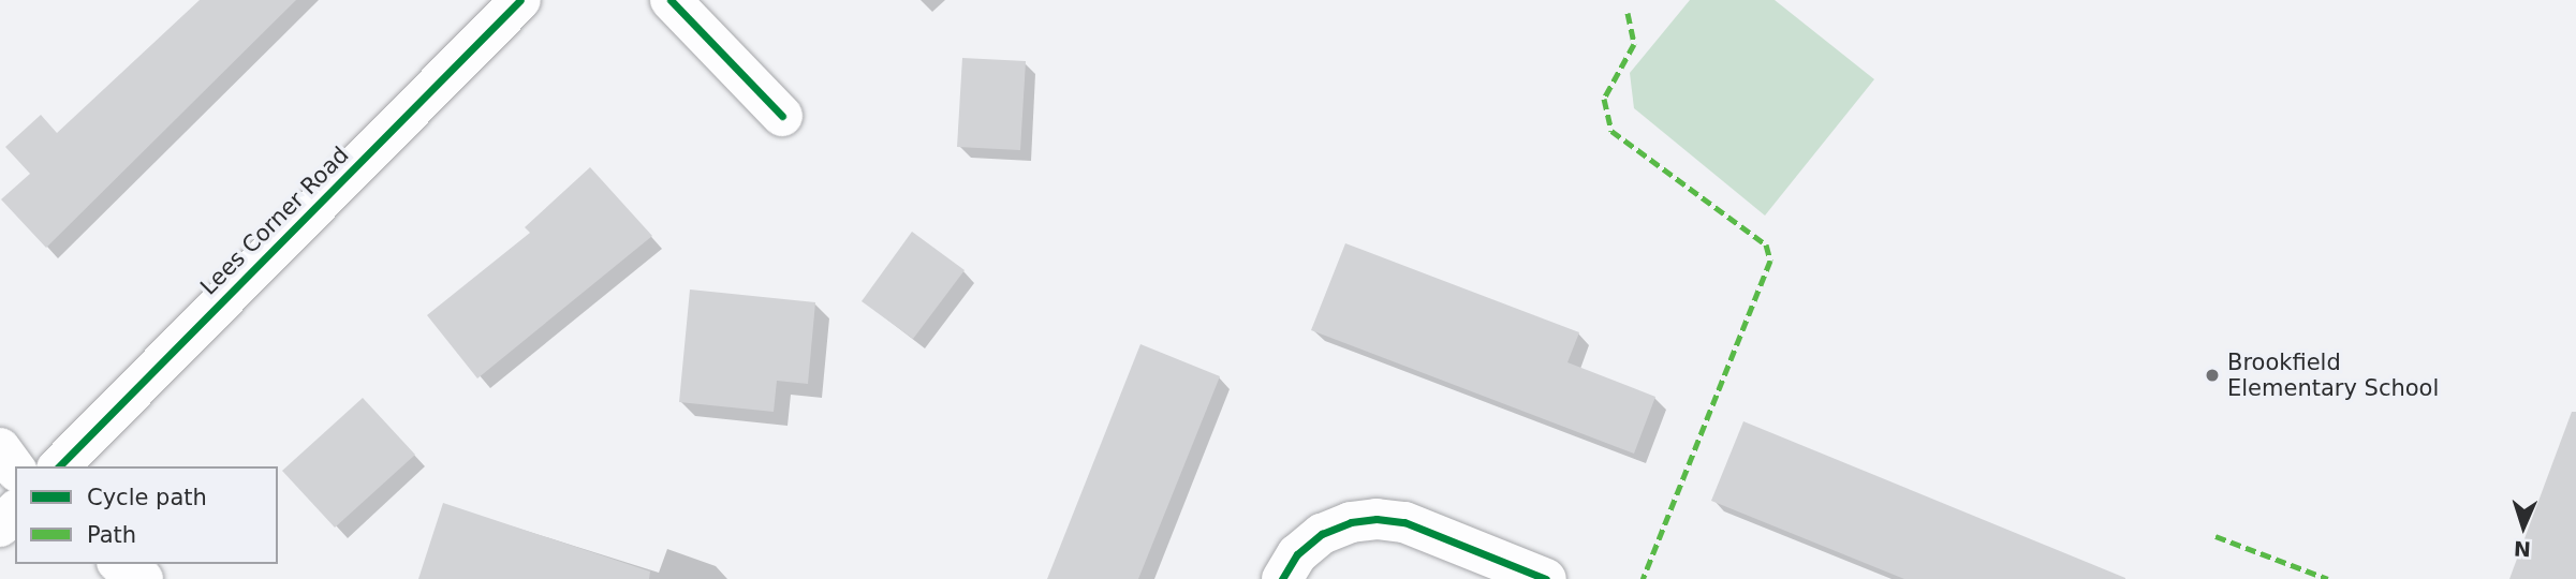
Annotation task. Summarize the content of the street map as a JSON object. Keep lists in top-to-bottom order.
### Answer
{
  "streets": {
    "street": ["Lees Corner Road"]
  },
  "places": ["Brookfield Elementary School"],
  "legend": ["Cycle path", "Path"],
  "north": "bottom"
}
